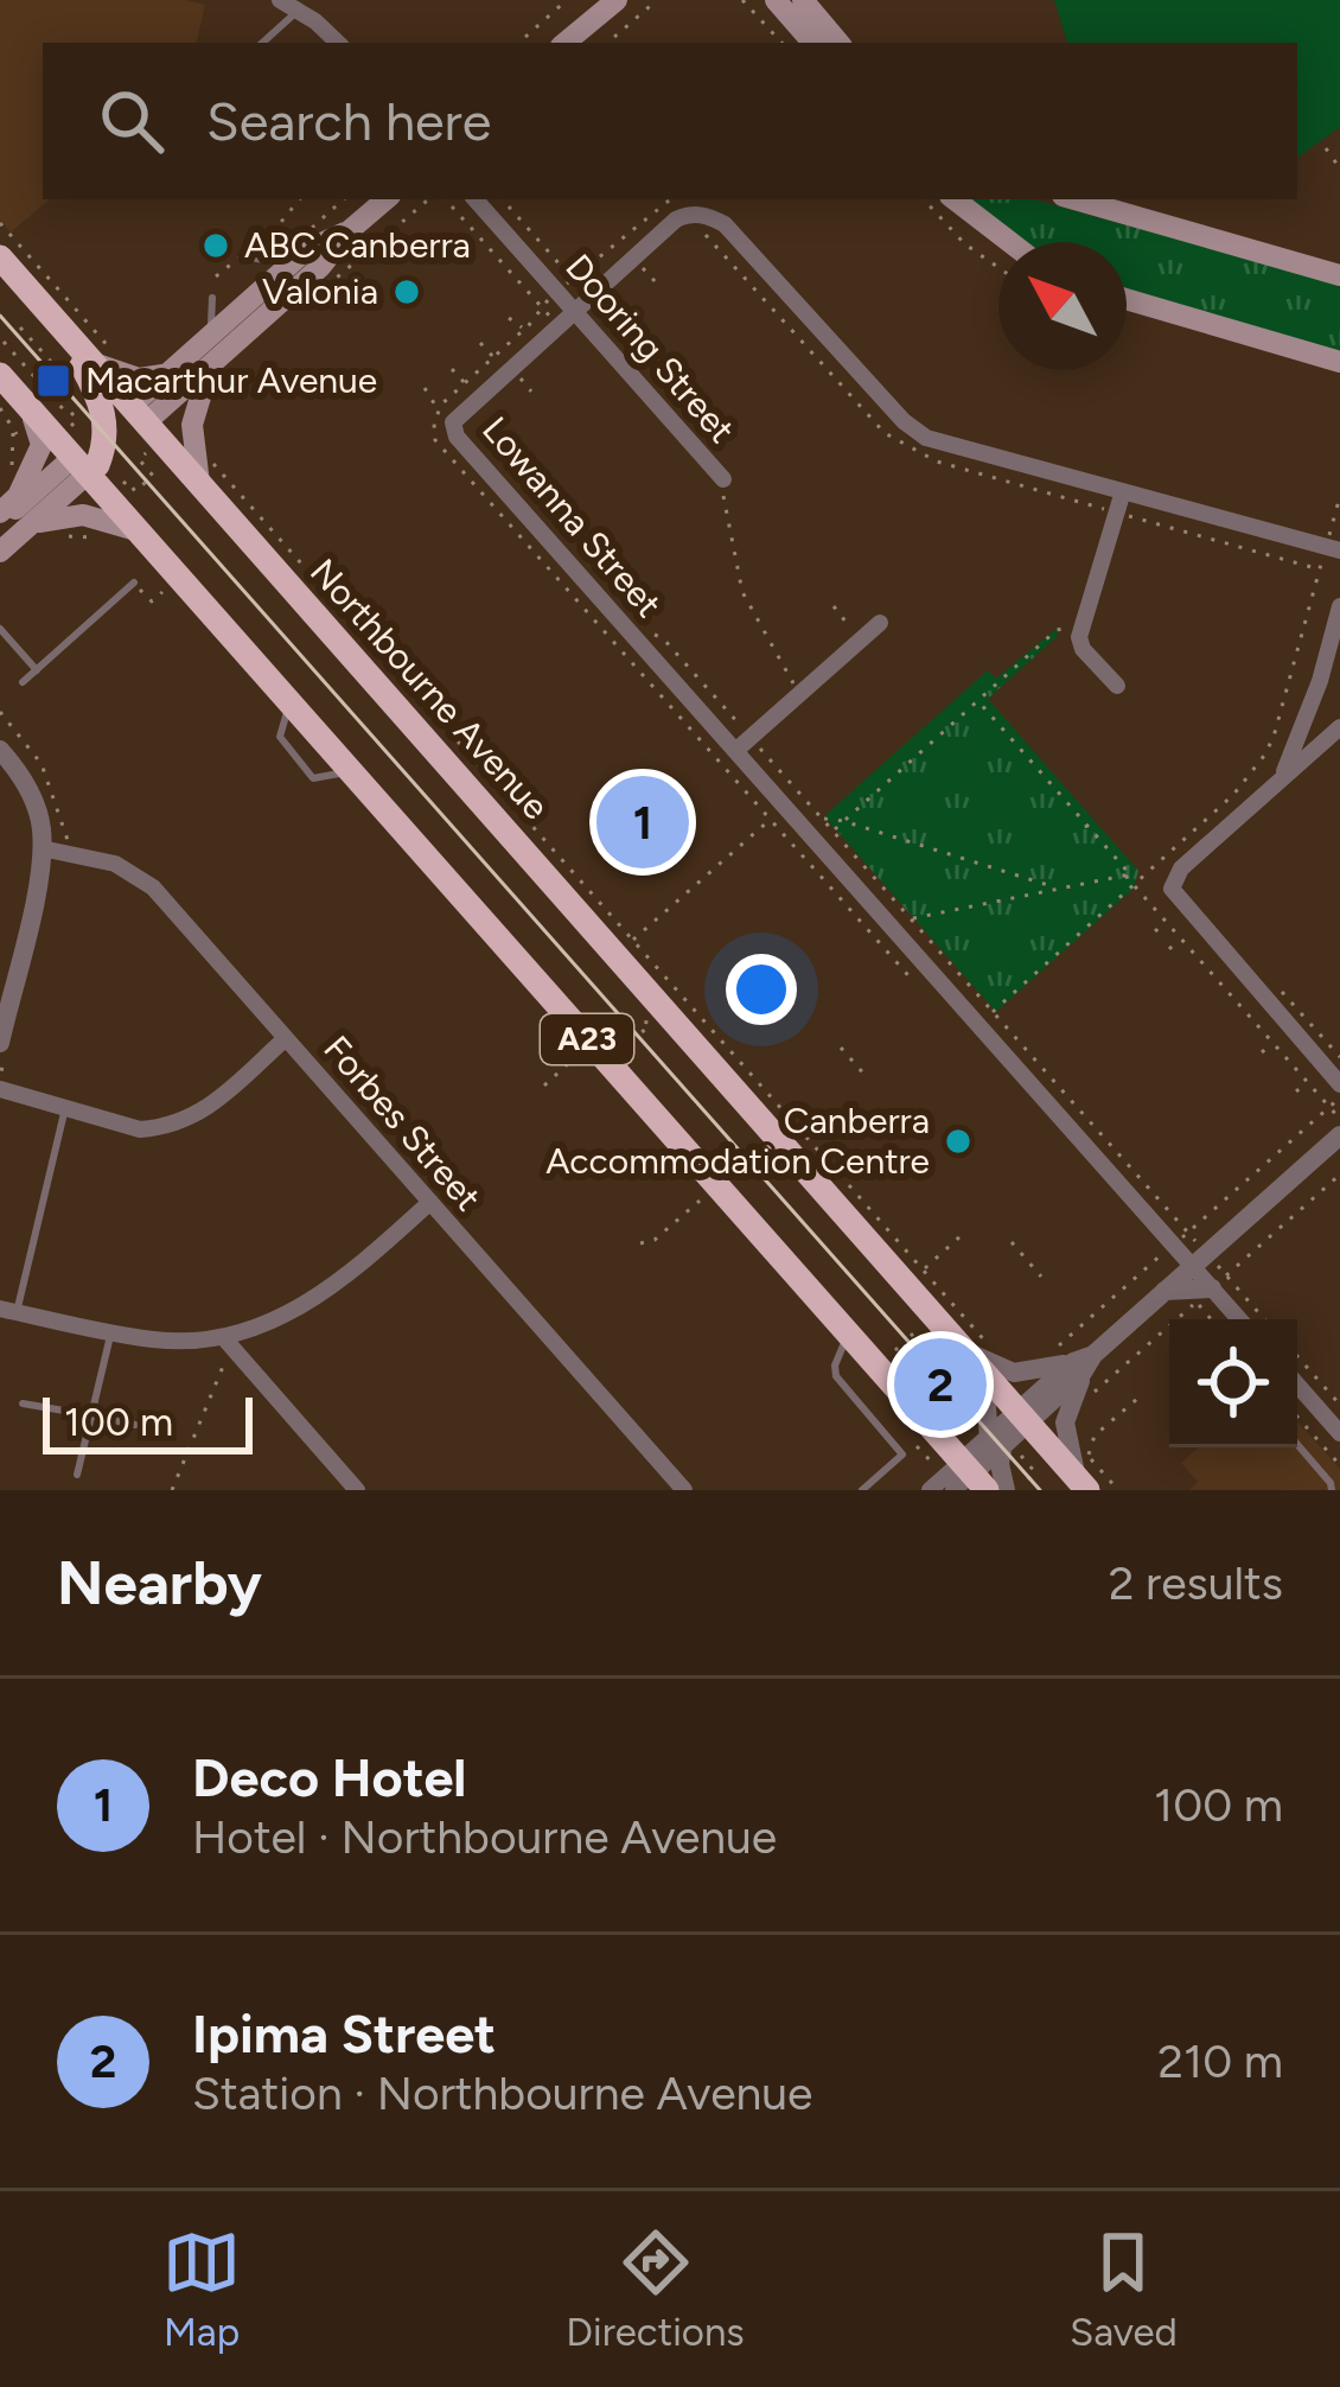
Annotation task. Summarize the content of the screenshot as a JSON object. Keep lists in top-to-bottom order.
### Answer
{
  "streets": {
    "highway": ["Northbourne Avenue", "A23"],
    "street": ["Dooring Street", "Lowanna Street", "Forbes Street"]
  },
  "crossings": [
    ["Dooring Street", "Lowanna Street"]
  ],
  "places": {
    "other": ["ABC Canberra", "Valonia", "Canberra Accommodation Centre"],
    "transit": ["Macarthur Avenue"]
  },
  "scale_bar": "100 m",
  "north": "top left",
  "page": {
    "search": "Search here",
    "pins": ["1", "2"],
    "scale": "100 m",
    "heading": ["Nearby", "2 results"],
    "list": [
      {
        "mark": "1",
        "name": "Deco Hotel",
        "note": "Hotel · Northbourne Avenue",
        "value": "100 m"
      },
      {
        "mark": "2",
        "name": "Ipima Street",
        "note": "Station · Northbourne Avenue",
        "value": "210 m"
      }
    ],
    "nav": ["Map", "Directions", "Saved"]
  }
}
